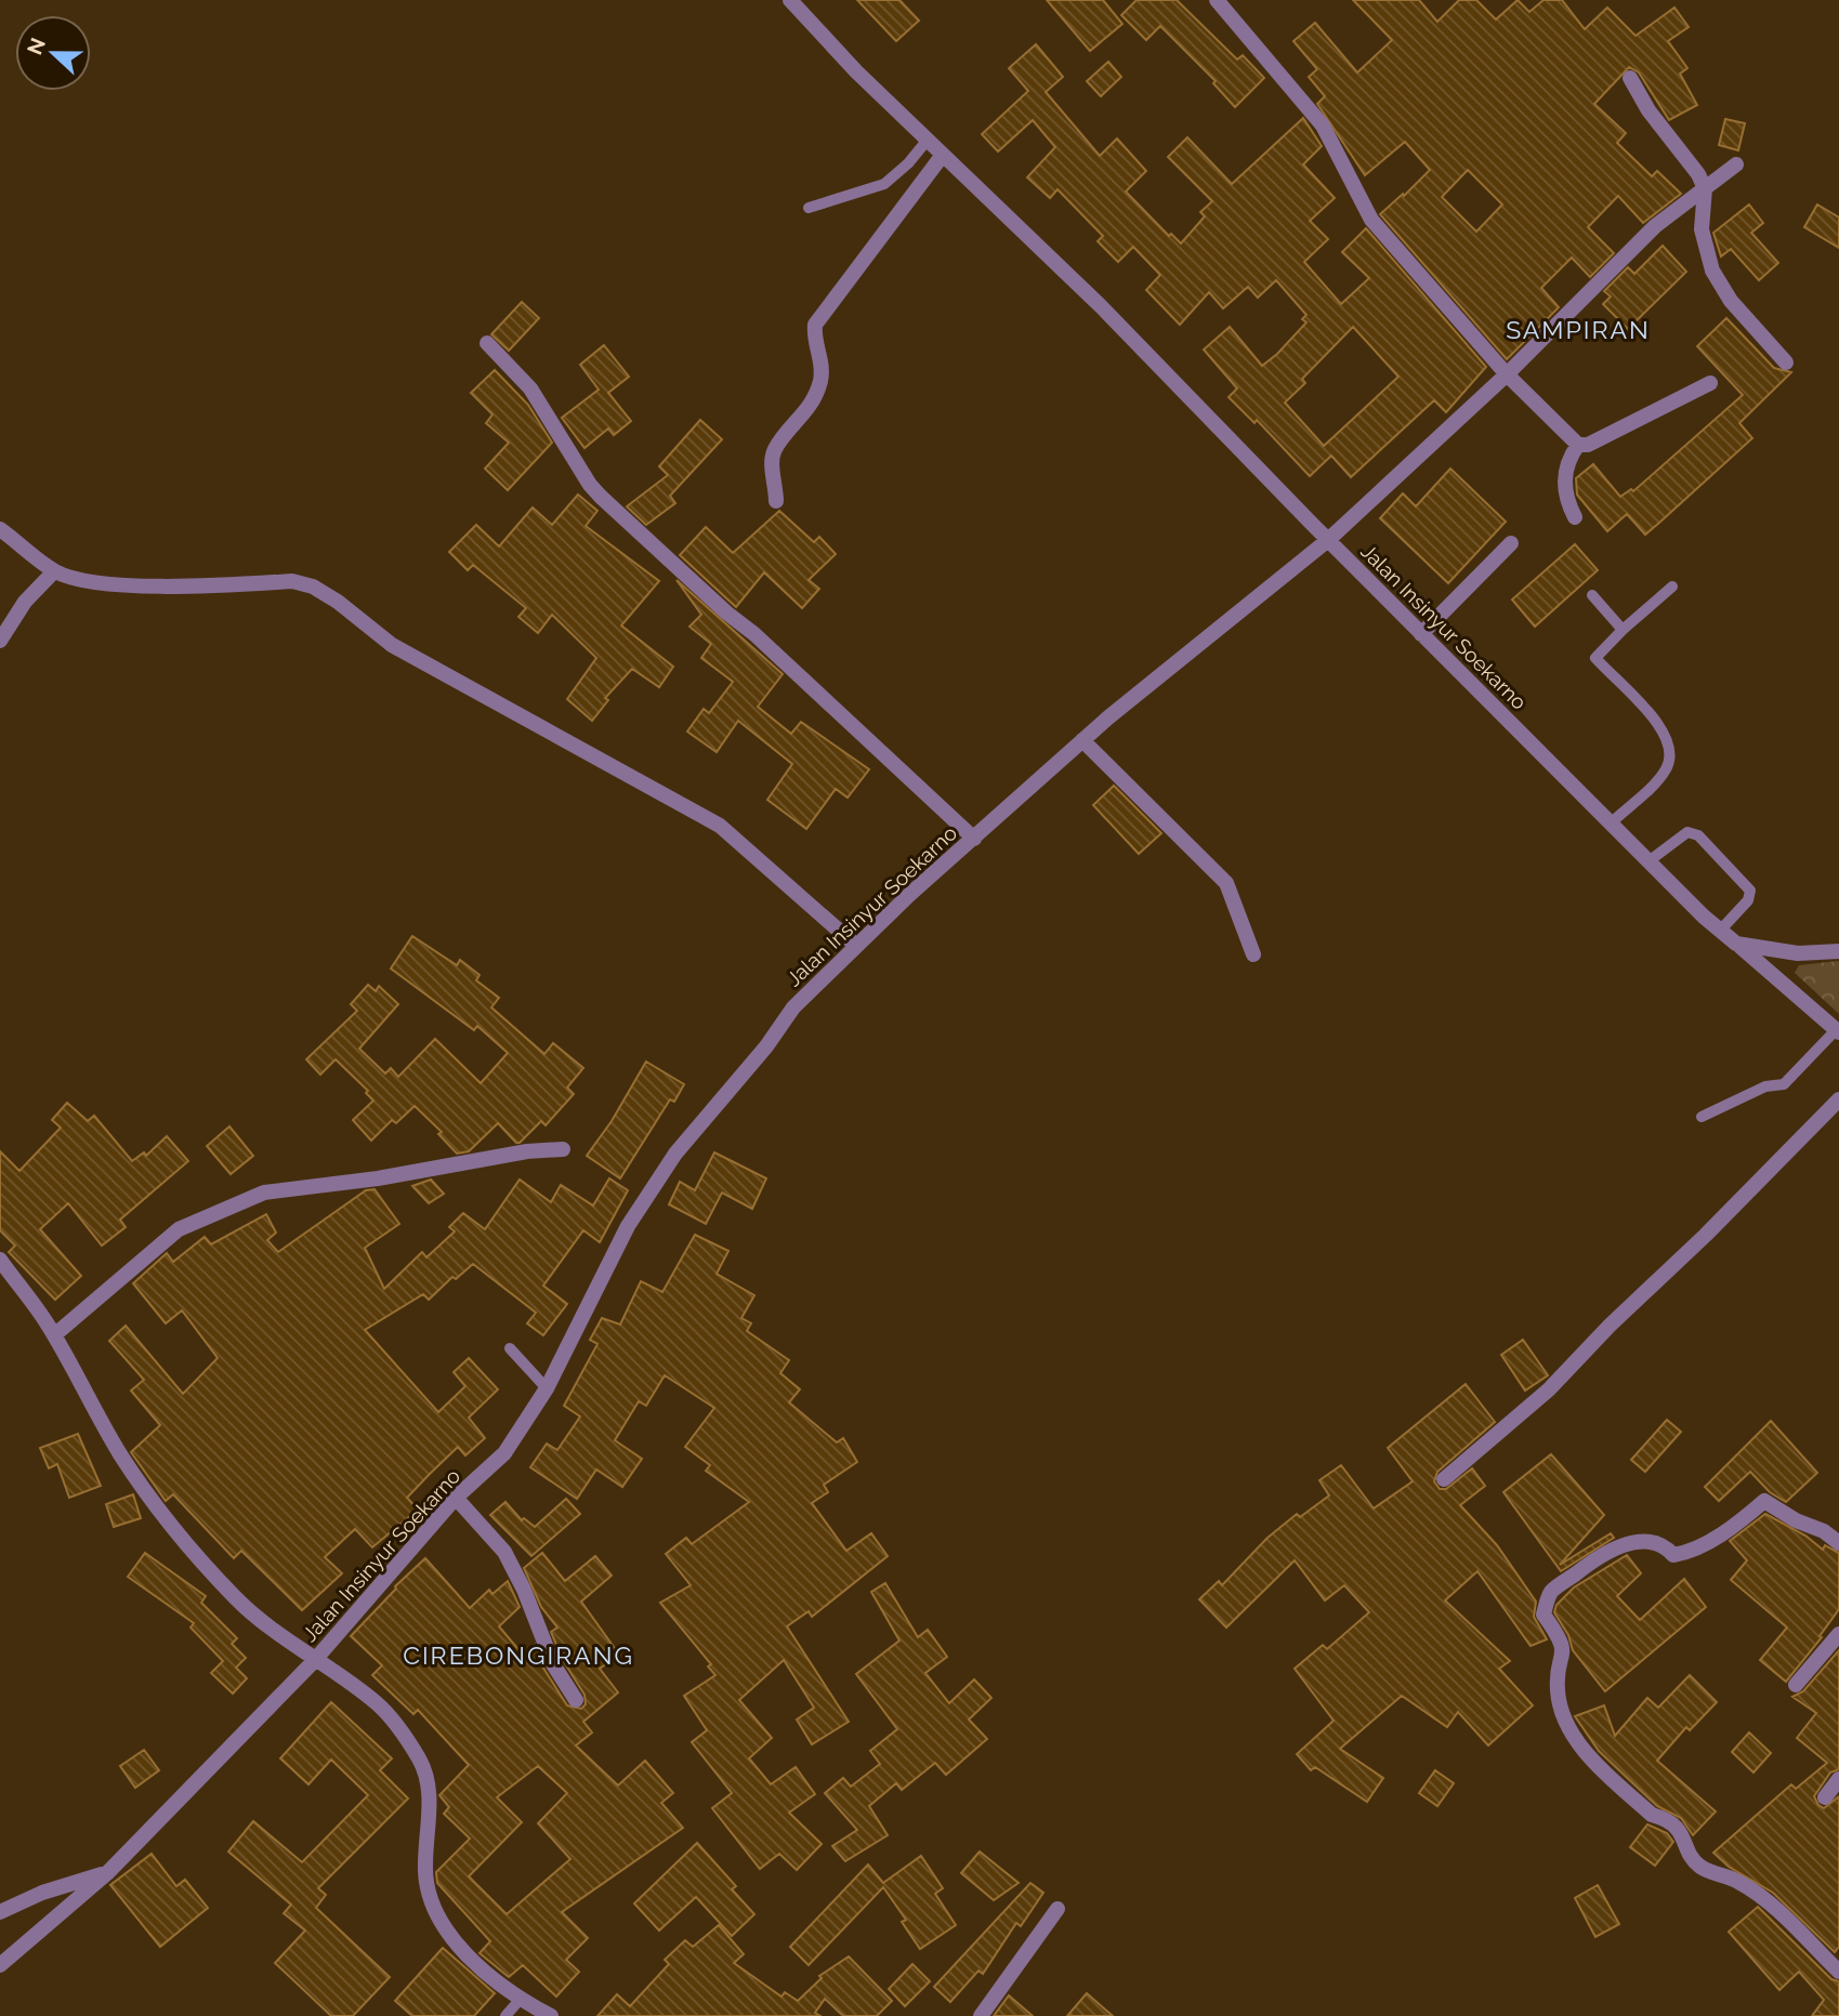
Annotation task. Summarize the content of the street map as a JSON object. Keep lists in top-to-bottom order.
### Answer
{
  "streets": {
    "street": ["Jalan Insinyur Soekarno"]
  },
  "districts": ["SAMPIRAN", "CIREBONGIRANG"],
  "north": "left"
}
